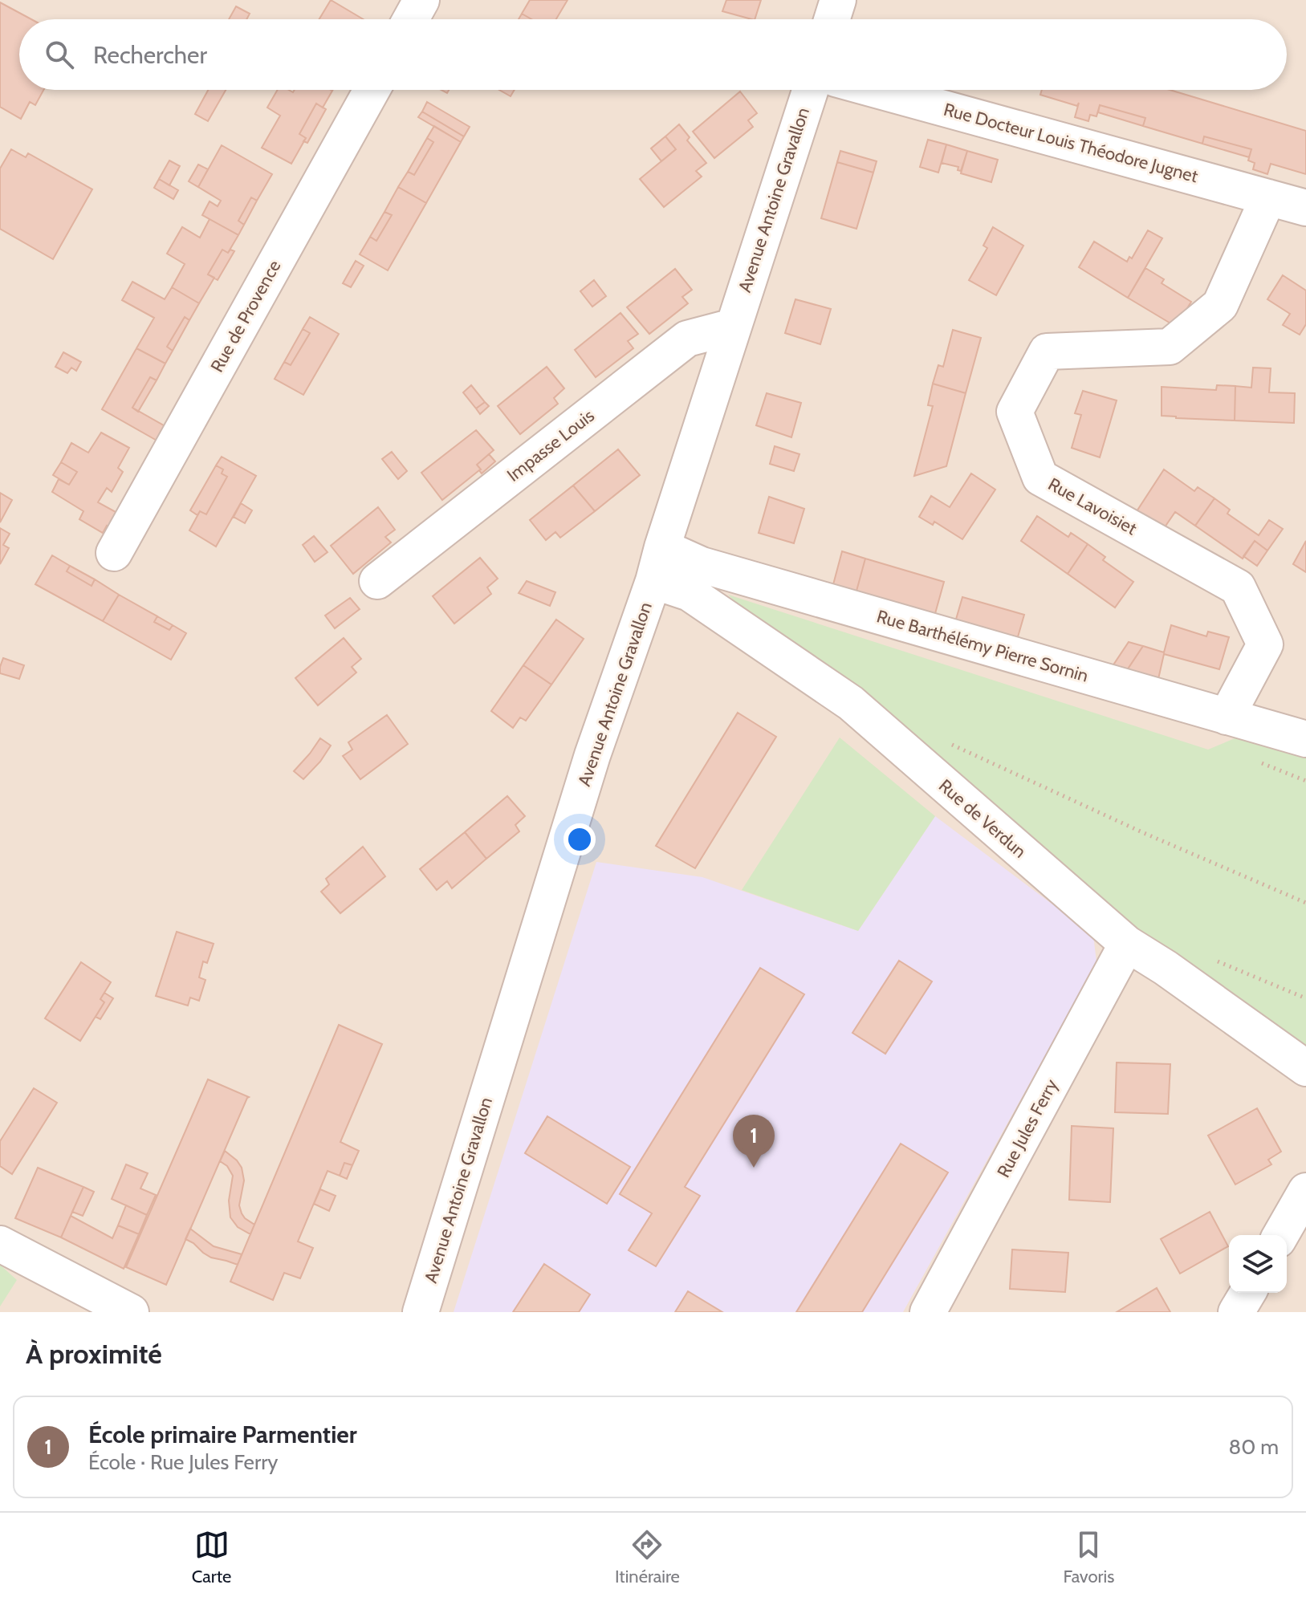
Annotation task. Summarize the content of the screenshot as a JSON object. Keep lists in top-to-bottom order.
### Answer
{
  "streets": {
    "street": [
      "Rue Docteur Louis Théodore Jugnet",
      "Avenue Antoine Gravallon",
      "Rue de Provence",
      "Impasse Louis",
      "Rue Lavoisiet",
      "Rue Barthélémy Pierre Sornin",
      "Rue de Verdun",
      "Rue Jules Ferry"
    ]
  },
  "crossings": [
    ["Rue Docteur Louis Théodore Jugnet", "Rue Lavoisiet"],
    ["Avenue Antoine Gravallon", "Impasse Louis"],
    ["Avenue Antoine Gravallon", "Rue Barthélémy Pierre Sornin"],
    ["Avenue Antoine Gravallon", "Rue de Verdun"],
    ["Rue Lavoisiet", "Rue Barthélémy Pierre Sornin"],
    ["Rue de Verdun", "Rue Jules Ferry"]
  ],
  "page": {
    "search": "Rechercher",
    "pins": "1",
    "heading": "À proximité",
    "list": [
      {
        "mark": "1",
        "name": "École primaire Parmentier",
        "note": "École · Rue Jules Ferry",
        "value": "80 m"
      }
    ],
    "nav": ["Carte", "Itinéraire", "Favoris"]
  }
}
